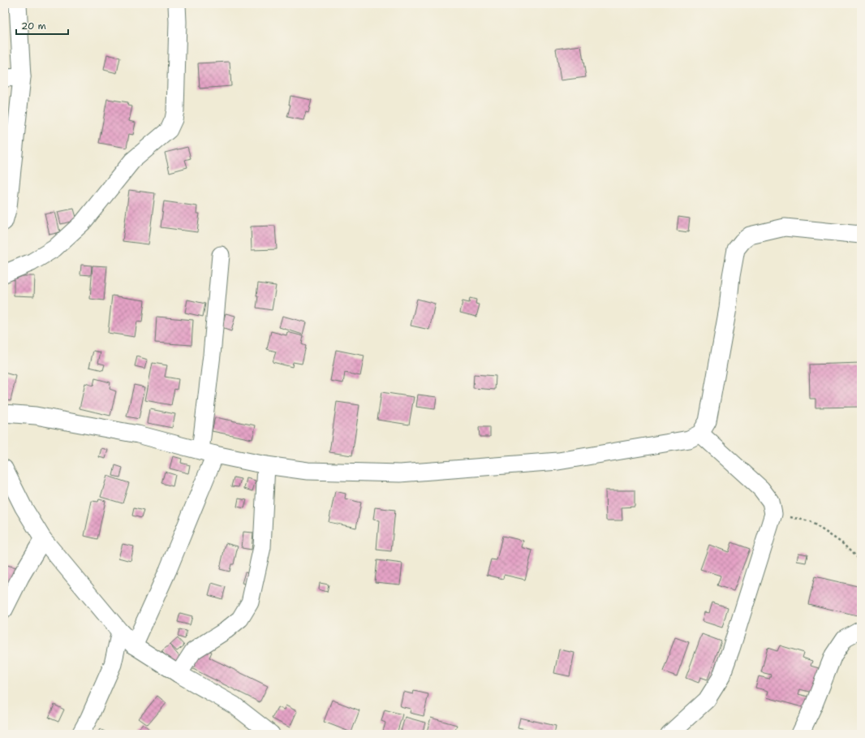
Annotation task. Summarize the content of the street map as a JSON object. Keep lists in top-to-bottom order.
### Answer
{
  "scale_bar": "20 m"
}
